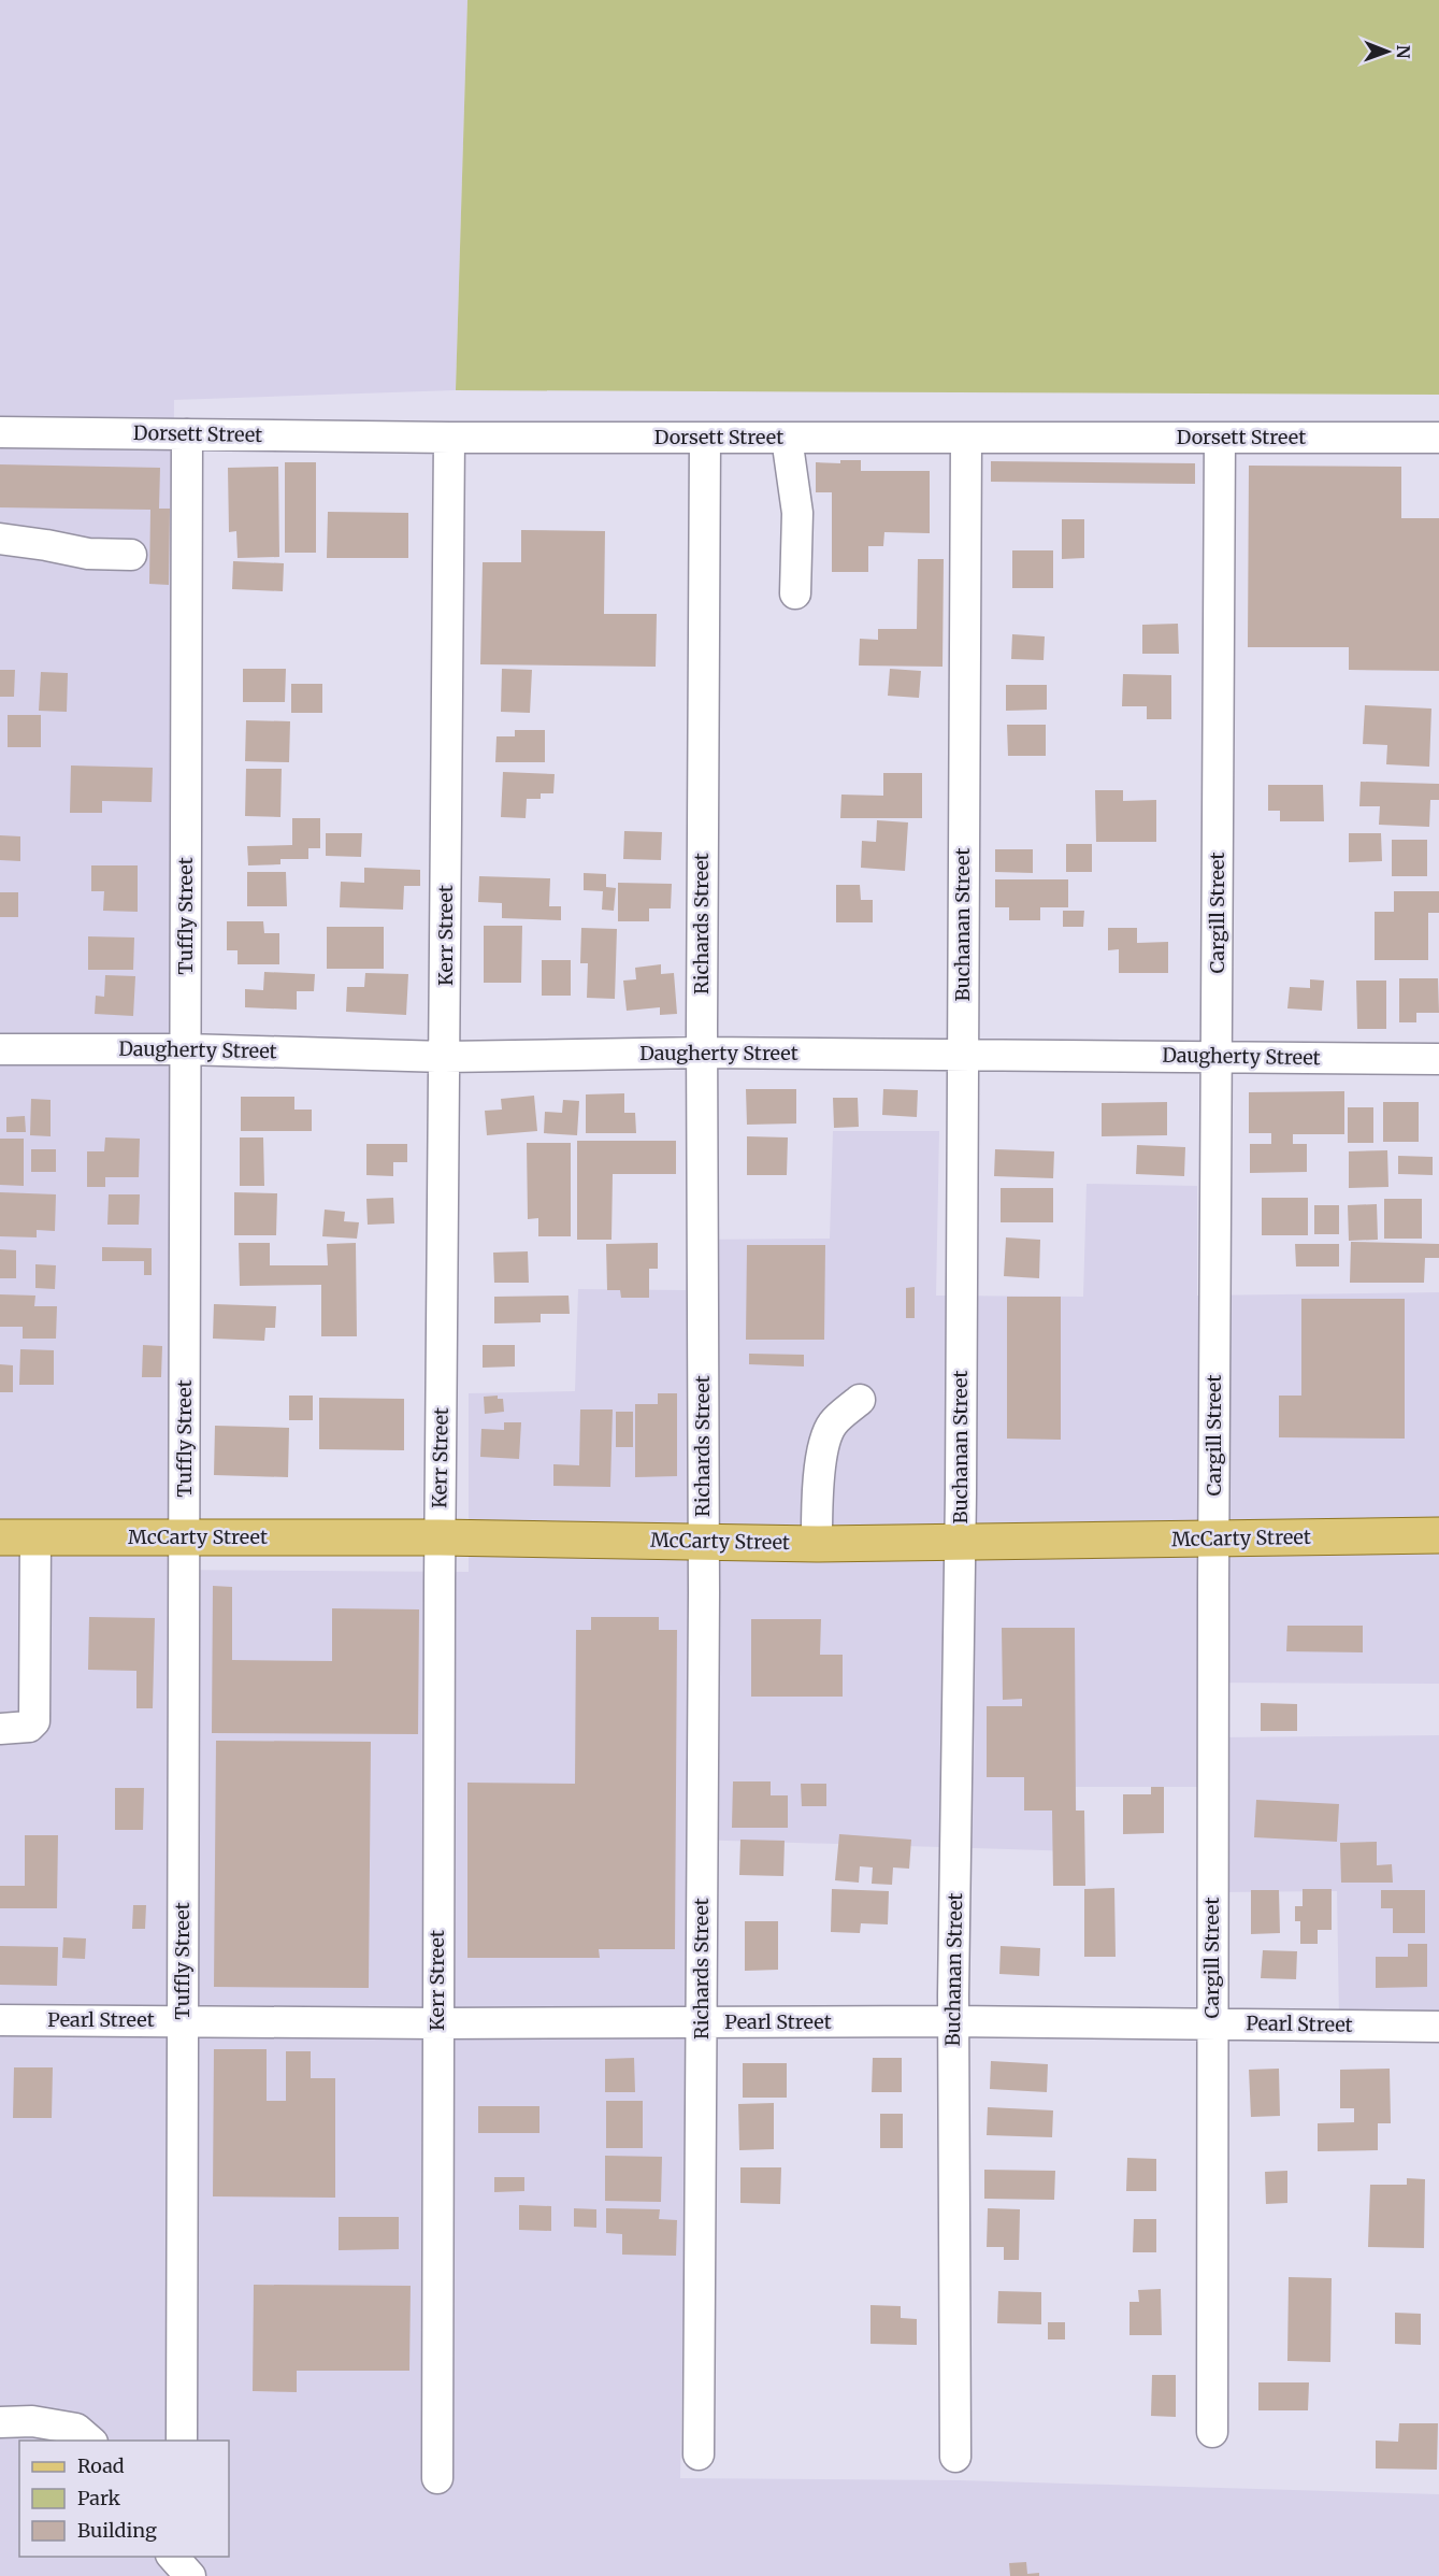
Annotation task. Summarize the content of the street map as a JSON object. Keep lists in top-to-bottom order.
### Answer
{
  "streets": {
    "main road": ["McCarty Street"],
    "street": [
      "Dorsett Street",
      "Cargill Street",
      "Tuffly Street",
      "Richards Street",
      "Buchanan Street",
      "Kerr Street",
      "Daugherty Street",
      "Pearl Street"
    ]
  },
  "crossings": [
    ["Dorsett Street", "Cargill Street"],
    ["Dorsett Street", "Tuffly Street"],
    ["Dorsett Street", "Richards Street"],
    ["Dorsett Street", "Buchanan Street"],
    ["Dorsett Street", "Kerr Street"],
    ["Cargill Street", "Daugherty Street"],
    ["Cargill Street", "McCarty Street"],
    ["Cargill Street", "Pearl Street"],
    ["Tuffly Street", "Daugherty Street"],
    ["Tuffly Street", "McCarty Street"],
    ["Tuffly Street", "Pearl Street"],
    ["Richards Street", "Daugherty Street"],
    ["Richards Street", "McCarty Street"],
    ["Richards Street", "Pearl Street"],
    ["Buchanan Street", "Daugherty Street"],
    ["Buchanan Street", "McCarty Street"],
    ["Buchanan Street", "Pearl Street"],
    ["Kerr Street", "Daugherty Street"],
    ["Kerr Street", "McCarty Street"],
    ["Kerr Street", "Pearl Street"]
  ],
  "legend": ["Road", "Park", "Building"],
  "north": "right"
}
